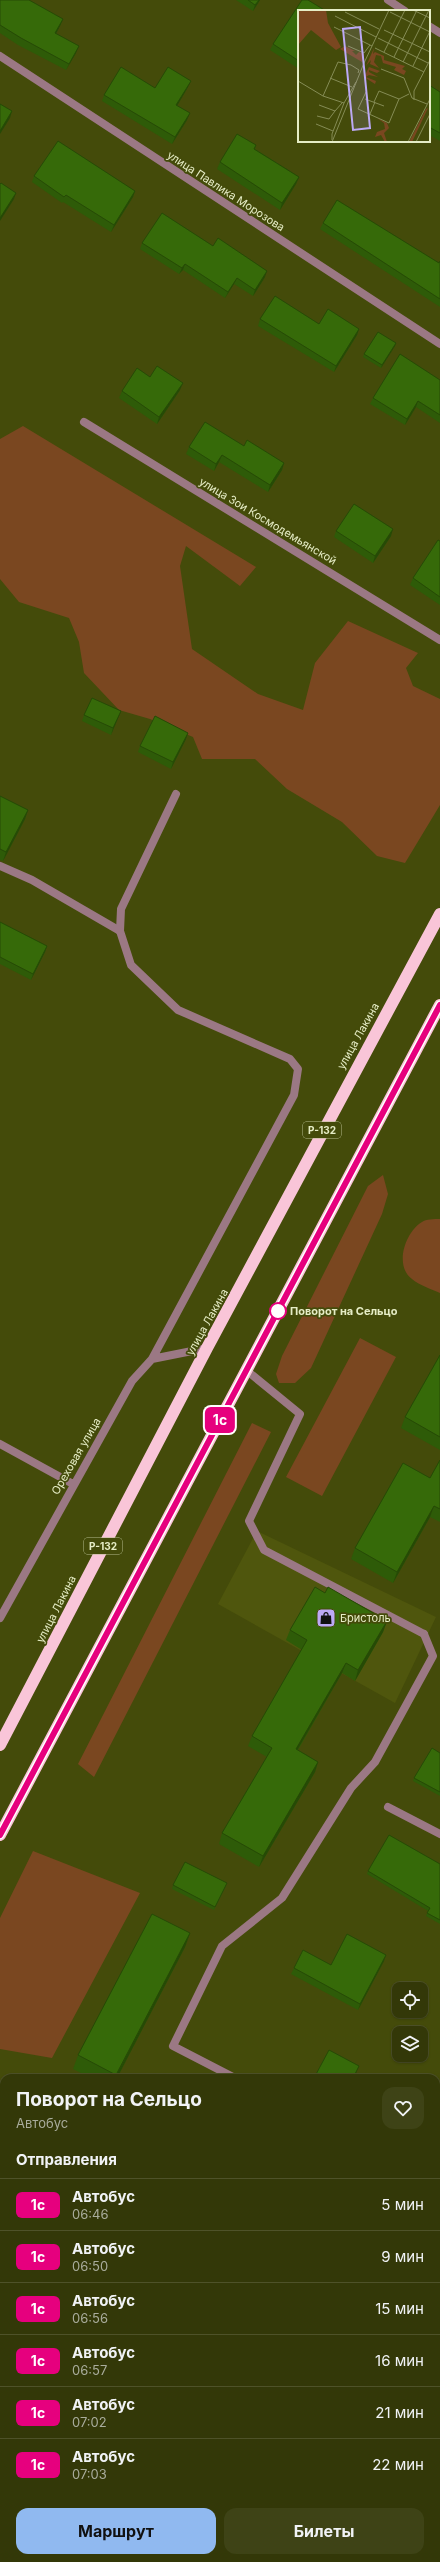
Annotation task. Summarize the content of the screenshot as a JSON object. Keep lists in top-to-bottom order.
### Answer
{
  "streets": {
    "highway": ["улица Лакина", "Р-132"],
    "street": ["улица Павлика Морозова", "улица Зои Космодемьянской", "Ореховая улица"]
  },
  "places": {
    "other": ["Поворот на Сельцо"],
    "shop": ["Бристоль"]
  },
  "lines": ["bus line 1с"],
  "page": {
    "on_map": "1с",
    "heading": [
      ["Поворот на Сельцо", "Автобус"],
      "Отправления"
    ],
    "list": [
      {
        "mark": "1с",
        "name": "Автобус",
        "note": "06:46",
        "value": "5 мин"
      },
      {
        "mark": "1с",
        "name": "Автобус",
        "note": "06:50",
        "value": "9 мин"
      },
      {
        "mark": "1с",
        "name": "Автобус",
        "note": "06:56",
        "value": "15 мин"
      },
      {
        "mark": "1с",
        "name": "Автобус",
        "note": "06:57",
        "value": "16 мин"
      },
      {
        "mark": "1с",
        "name": "Автобус",
        "note": "07:02",
        "value": "21 мин"
      },
      {
        "mark": "1с",
        "name": "Автобус",
        "note": "07:03",
        "value": "22 мин"
      }
    ],
    "buttons": ["Маршрут", "Билеты"]
  }
}
